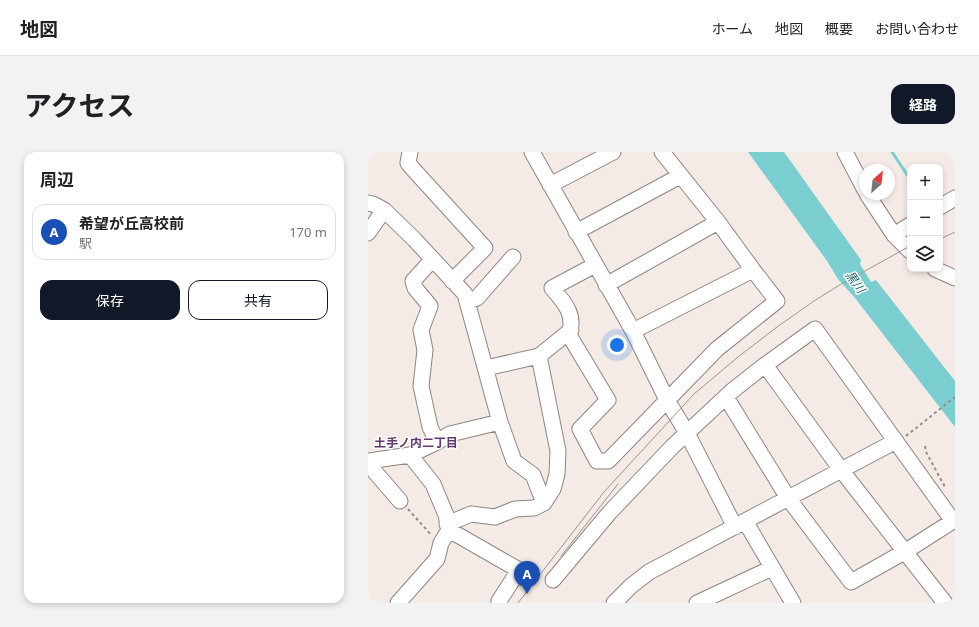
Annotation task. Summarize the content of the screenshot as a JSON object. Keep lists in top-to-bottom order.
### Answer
{
  "districts": ["土手ノ内二丁目"],
  "water": ["黒川"],
  "north": "top right",
  "page": {
    "header": "地図",
    "nav": [
      "ホーム",
      "地図",
      "概要",
      "お問い合わせ"
    ],
    "title": "アクセス",
    "buttons": [
      "経路",
      ["保存", "共有"]
    ],
    "heading": "周辺",
    "map_buttons": ["+", "−"],
    "list": [
      {
        "mark": "A",
        "name": "希望が丘高校前",
        "note": "駅",
        "value": "170 m"
      }
    ],
    "pins": "A"
  }
}
